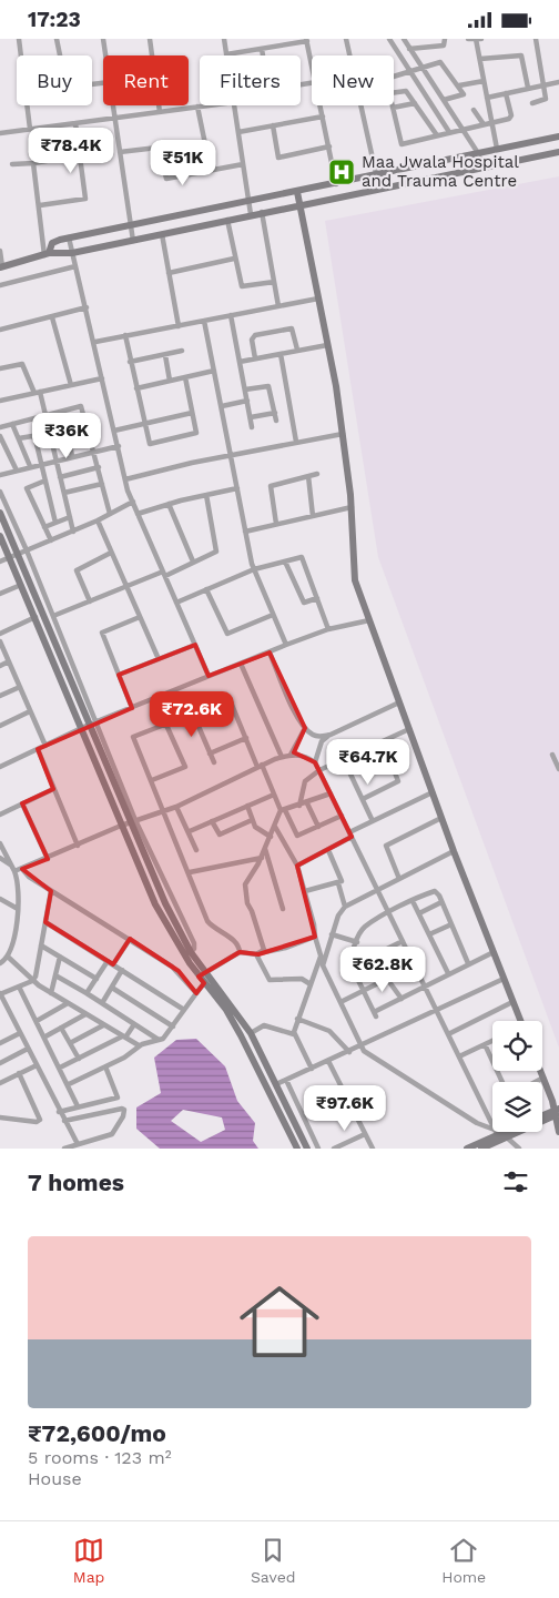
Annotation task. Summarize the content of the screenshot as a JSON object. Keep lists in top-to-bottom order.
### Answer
{
  "places": {
    "hospital": ["Maa Jwala Hospital and Trauma Centre"]
  },
  "page": {
    "status": "17:23",
    "chip": [
      "Buy",
      "Rent",
      "Filters",
      "New"
    ],
    "price": [
      "₹78.4K",
      "₹51K",
      "₹36K",
      "₹72.6K",
      "₹64.7K",
      "₹62.8K",
      "₹97.6K"
    ],
    "heading": "7 homes",
    "list": [
      {
        "name": "₹72,600/mo",
        "note": "5 rooms · 123 m² · House"
      }
    ],
    "tabs": ["Map", "Saved", "Home"]
  }
}
